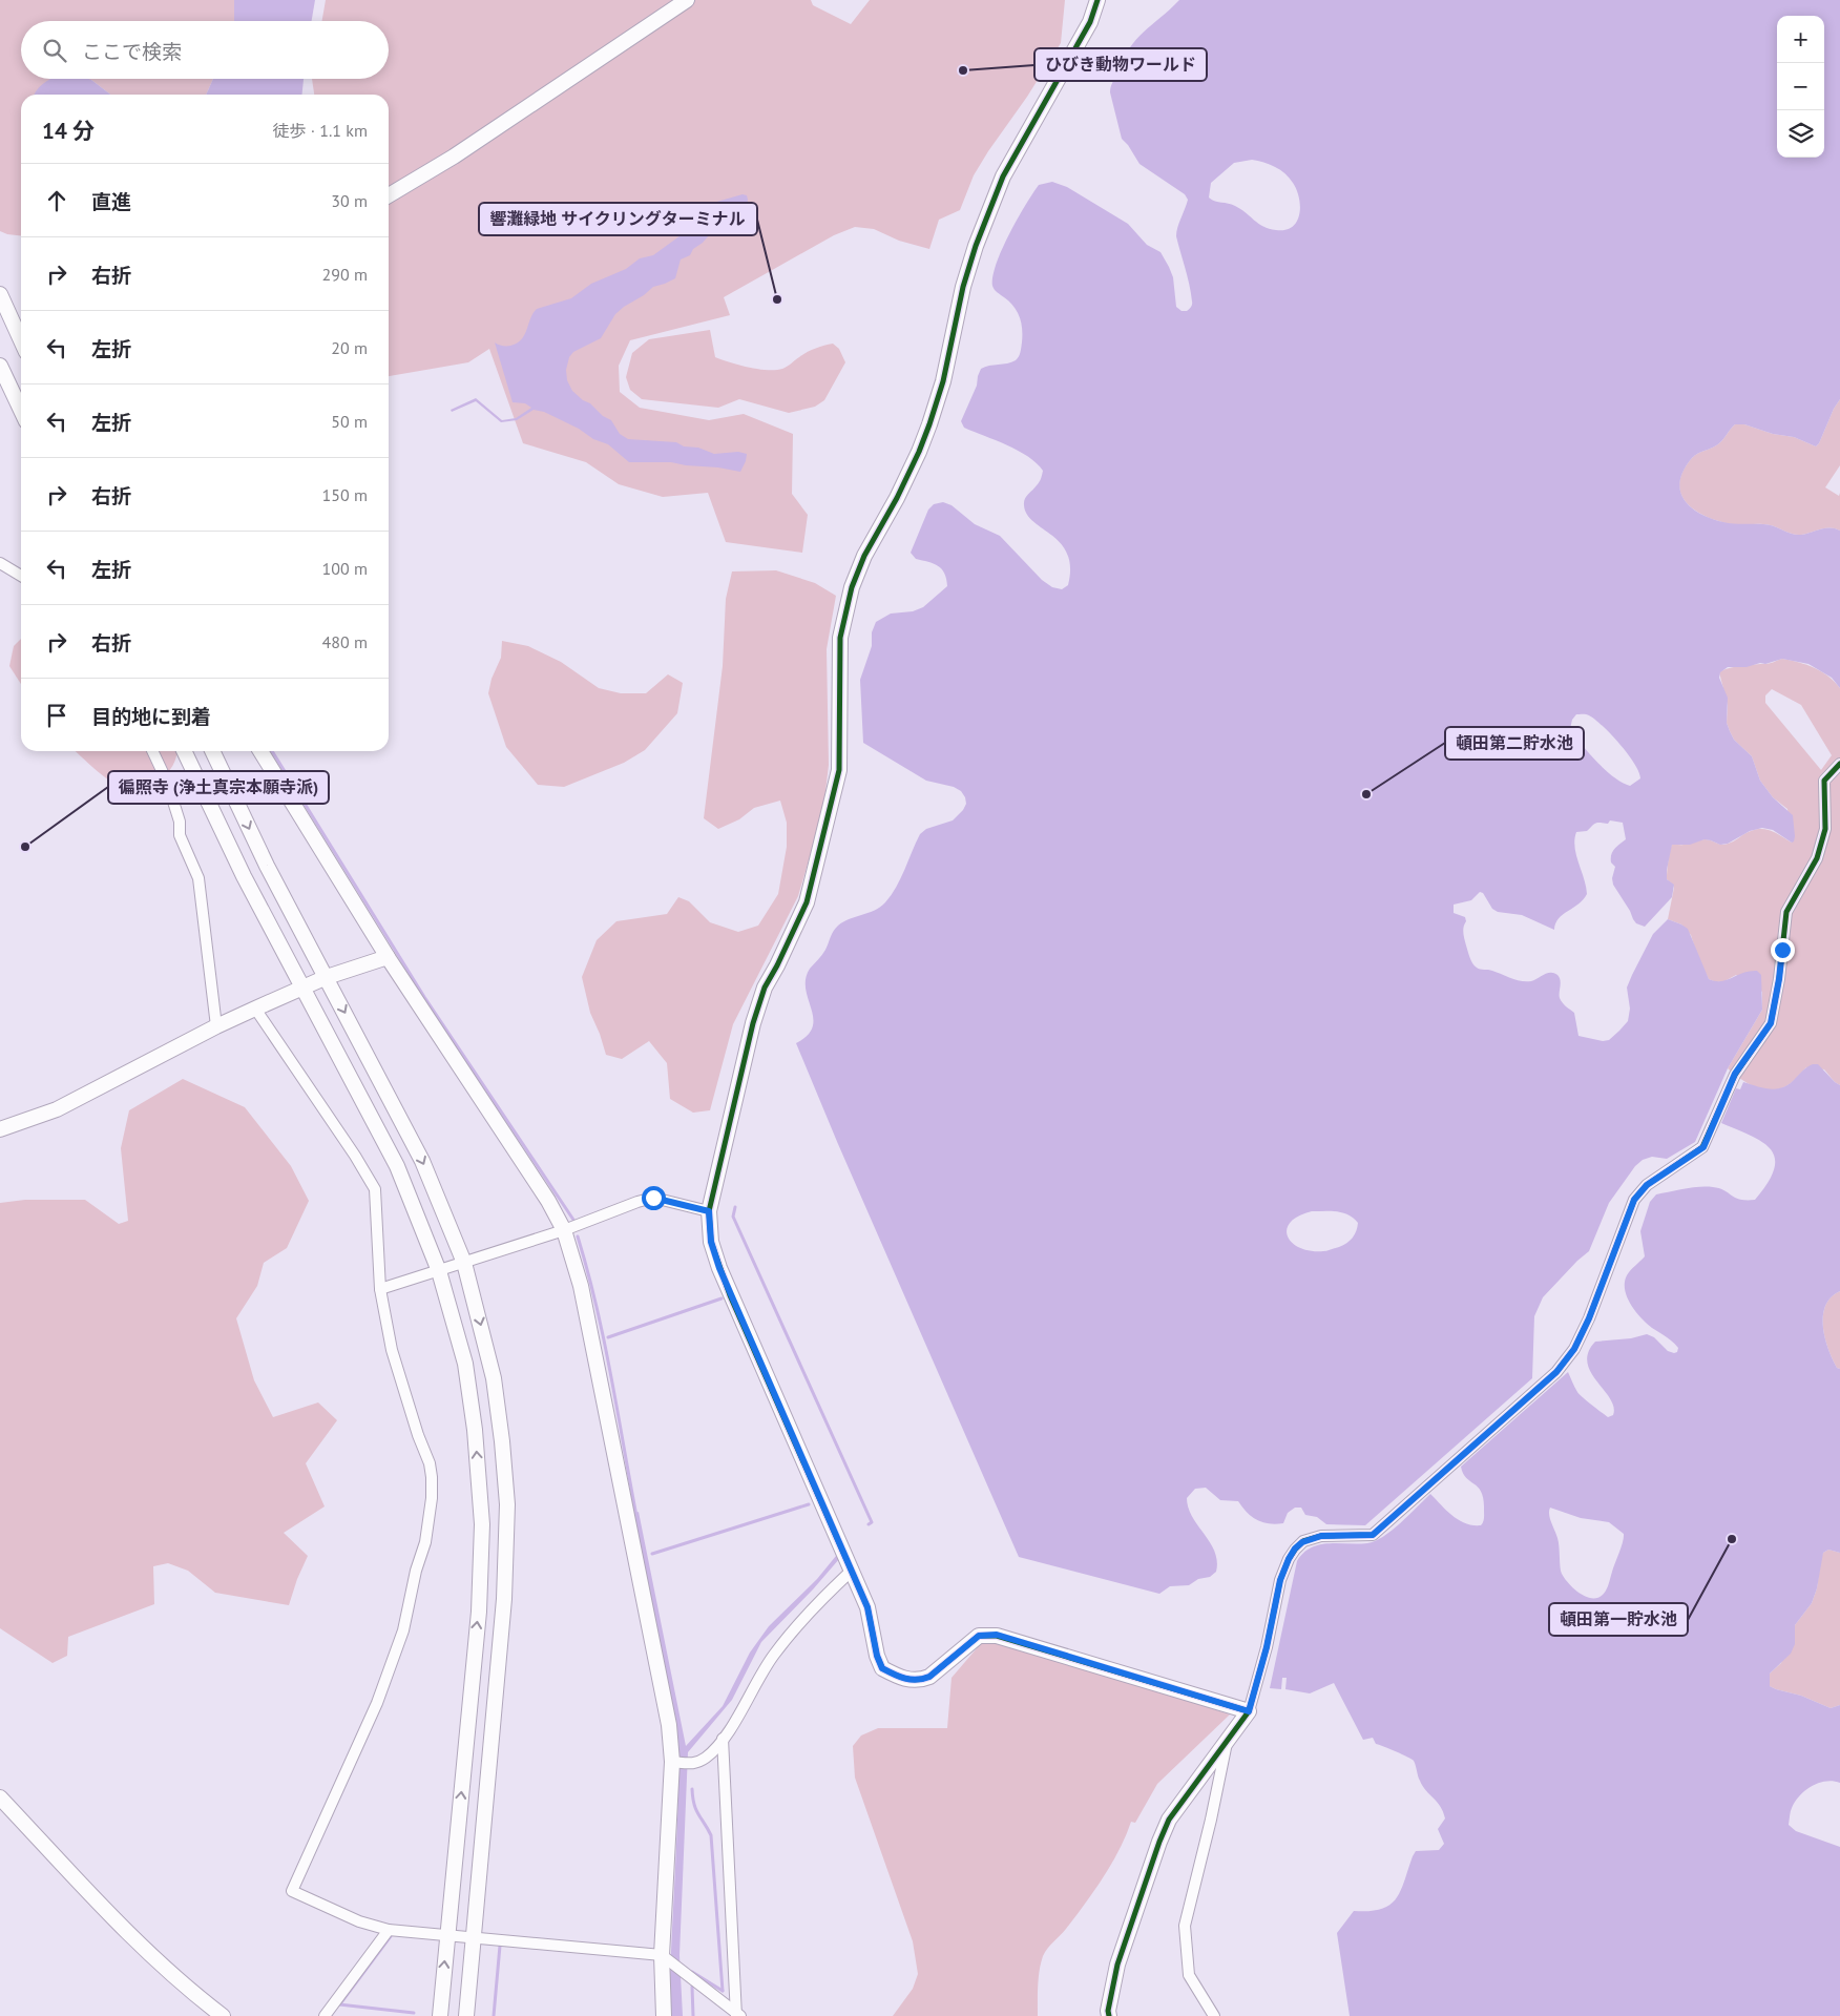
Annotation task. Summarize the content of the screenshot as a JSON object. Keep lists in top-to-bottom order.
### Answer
{
  "places": [
    "ひびき動物ワールド",
    "響灘緑地 サイクリングターミナル",
    "頓田第二貯水池",
    "徧照寺 (浄土真宗本願寺派)",
    "頓田第一貯水池"
  ],
  "page": {
    "map_buttons": ["+", "−"],
    "search": "ここで検索",
    "heading": ["14 分", "徒歩 · 1.1 km"],
    "list": [
      ["直進", "30 m"],
      ["右折", "290 m"],
      ["左折", "20 m"],
      ["左折", "50 m"],
      ["右折", "150 m"],
      ["左折", "100 m"],
      ["右折", "480 m"],
      "目的地に到着"
    ]
  }
}
